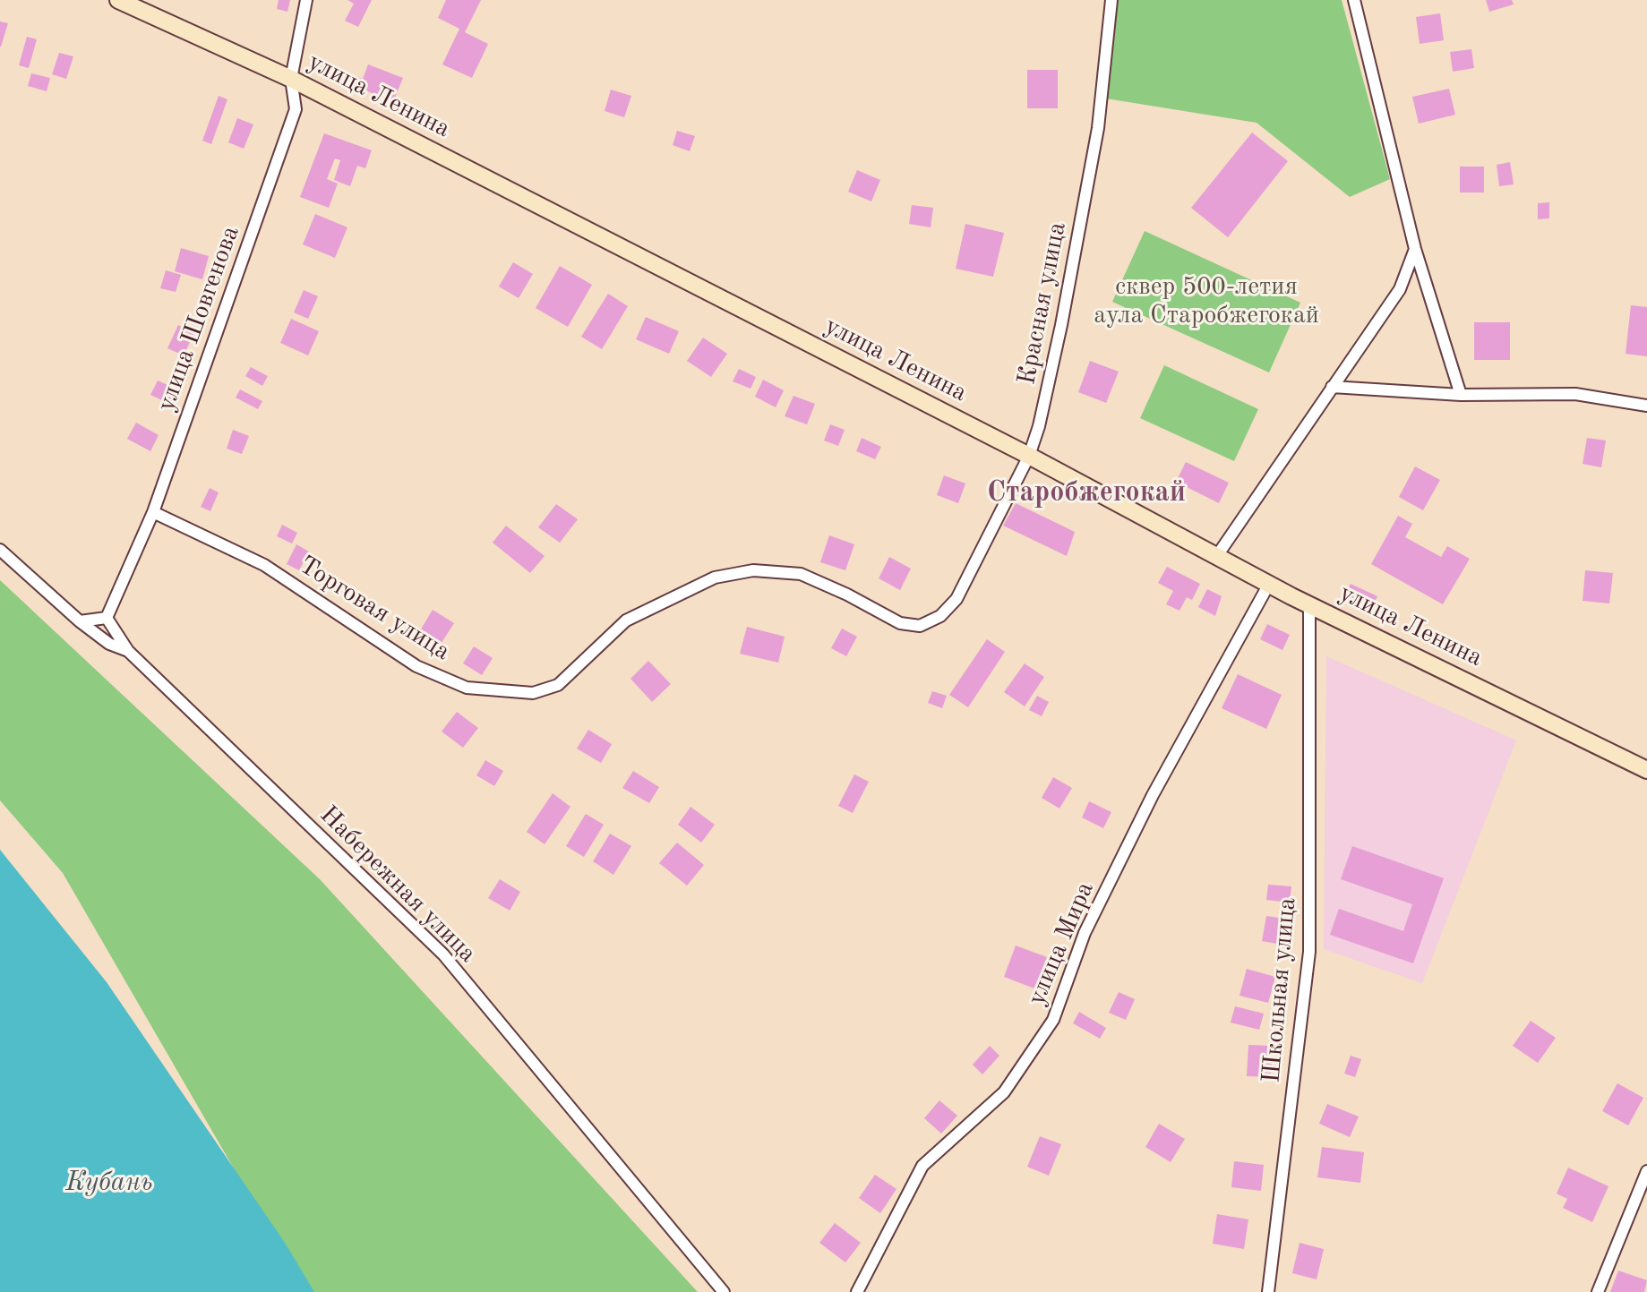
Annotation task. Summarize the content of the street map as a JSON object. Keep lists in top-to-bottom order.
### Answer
{
  "streets": {
    "street": [
      "улица Ленина",
      "Красная улица",
      "улица Шовгенова",
      "Торговая улица",
      "Набережная улица",
      "улица Мира",
      "Школьная улица"
    ]
  },
  "crossings": [
    ["улица Ленина", "Красная улица"],
    ["улица Ленина", "улица Шовгенова"],
    ["улица Ленина", "улица Мира"],
    ["улица Ленина", "Школьная улица"],
    ["Красная улица", "Торговая улица"],
    ["улица Шовгенова", "Торговая улица"]
  ],
  "districts": ["Старобжегокай"],
  "water": ["Кубань"],
  "parks": ["сквер 500-летия аула Старобжегокай"]
}
